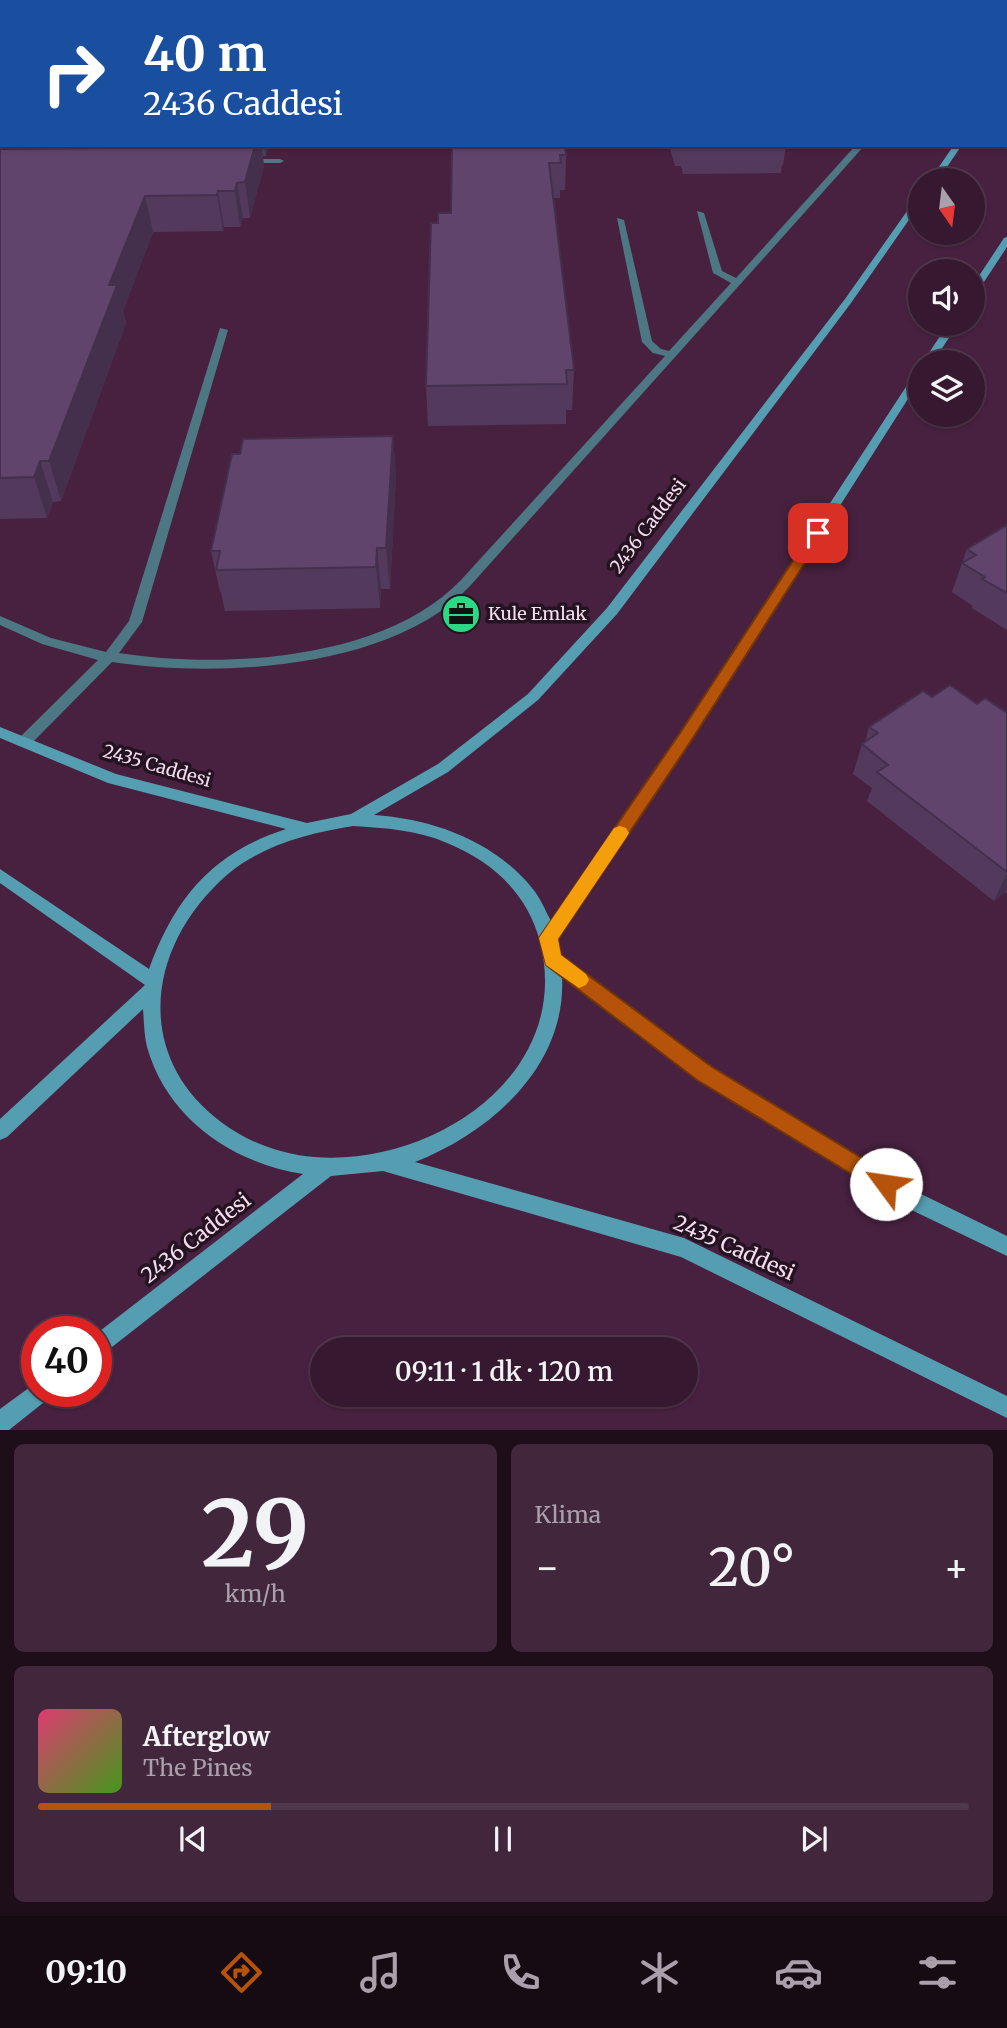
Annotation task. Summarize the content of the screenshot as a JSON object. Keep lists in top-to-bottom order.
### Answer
{
  "streets": {
    "street": ["2436 Caddesi", "2435 Caddesi"]
  },
  "crossings": [
    ["2436 Caddesi", "2435 Caddesi"]
  ],
  "places": {
    "office": ["Kule Emlak"]
  },
  "north": "bottom",
  "page": {
    "turn": ["40 m", "2436 Caddesi"],
    "limit": "40",
    "trip": "09:11 · 1 dk · 120 m",
    "tile": [
      ["29", "km/h"],
      "Klima"
    ],
    "heat": ["−", "20°", "+"],
    "song": ["Afterglow", "The Pines"],
    "tabs": "09:10"
  }
}
